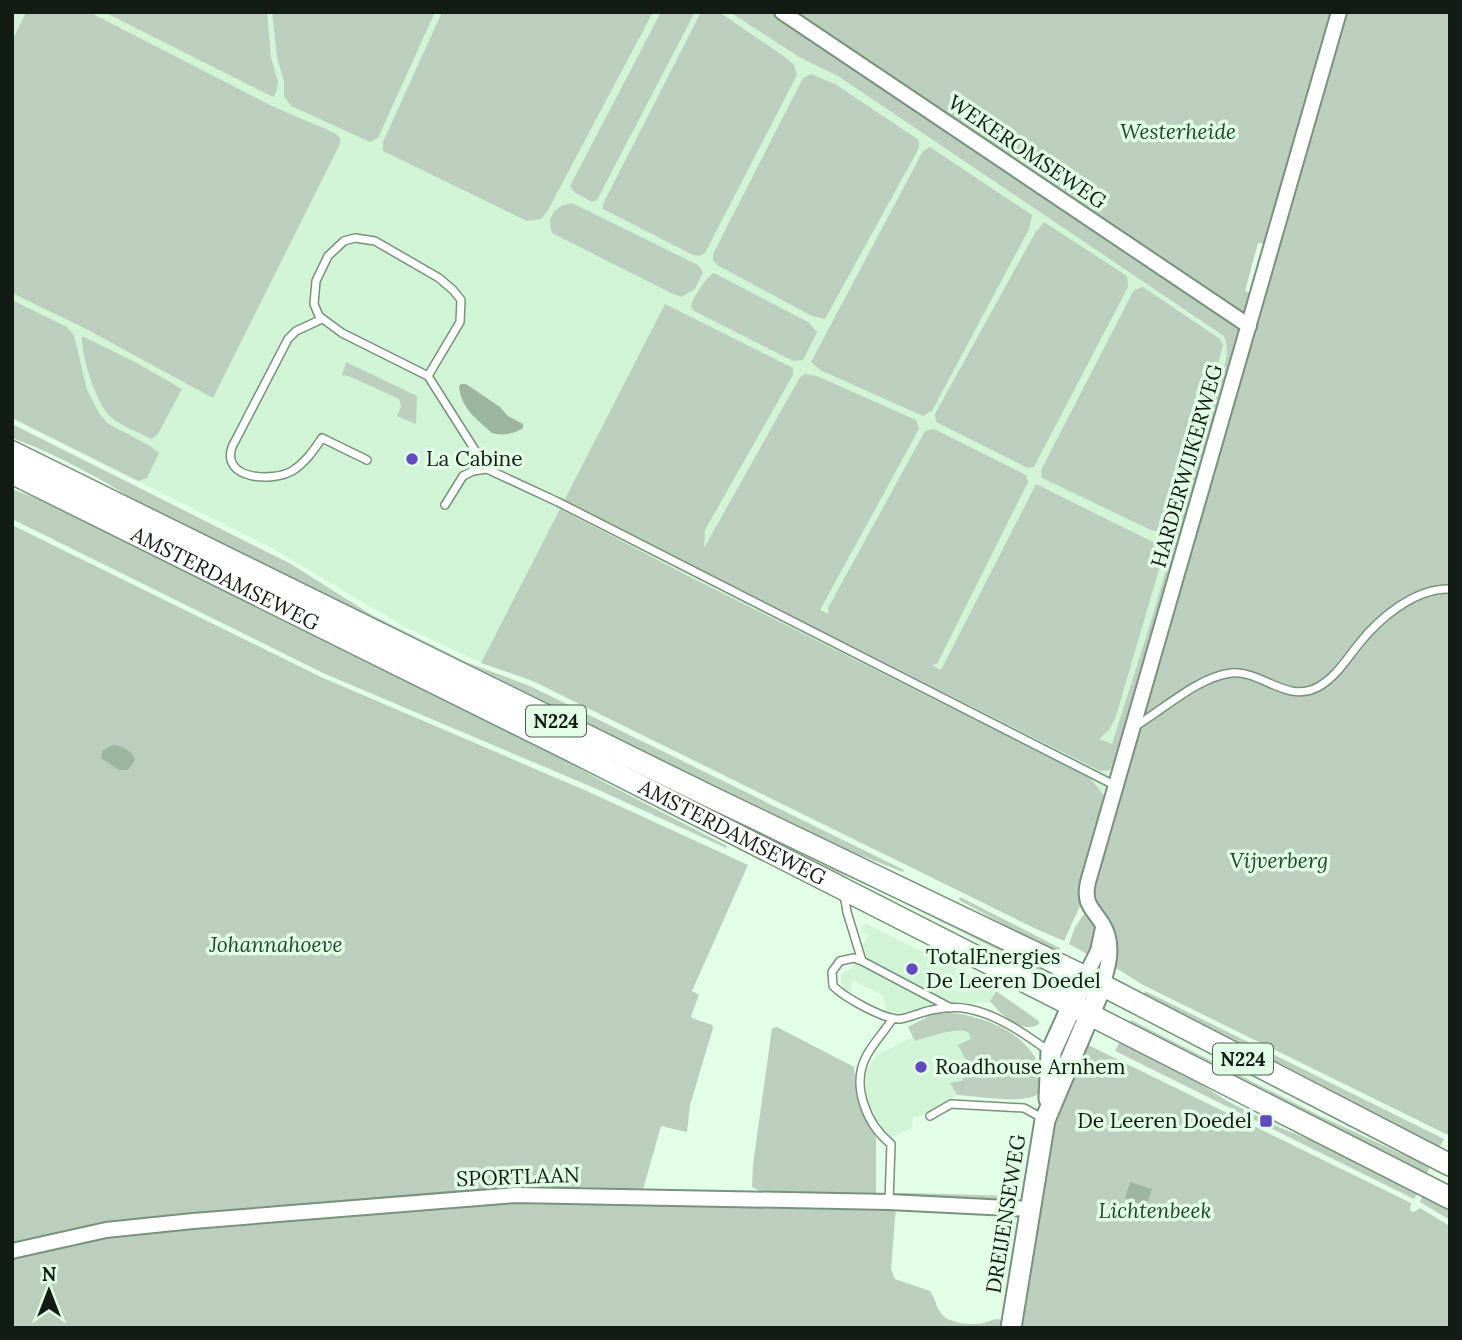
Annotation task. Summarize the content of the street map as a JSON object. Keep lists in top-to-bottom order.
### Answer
{
  "streets": {
    "main road": ["AMSTERDAMSEWEG", "N224", "DREIJENSEWEG"],
    "street": ["WEKEROMSEWEG", "HARDERWIJKERWEG", "SPORTLAAN"]
  },
  "crossings": [
    ["WEKEROMSEWEG", "HARDERWIJKERWEG"],
    ["HARDERWIJKERWEG", "AMSTERDAMSEWEG"],
    ["HARDERWIJKERWEG", "DREIJENSEWEG"],
    ["AMSTERDAMSEWEG", "DREIJENSEWEG"],
    ["SPORTLAAN", "DREIJENSEWEG"]
  ],
  "parks": [
    "Westerheide",
    "Vijverberg",
    "Johannahoeve",
    "Lichtenbeek"
  ],
  "places": {
    "other": ["La Cabine", "TotalEnergies De Leeren Doedel", "Roadhouse Arnhem"],
    "transit": ["De Leeren Doedel"]
  },
  "north": "top"
}
